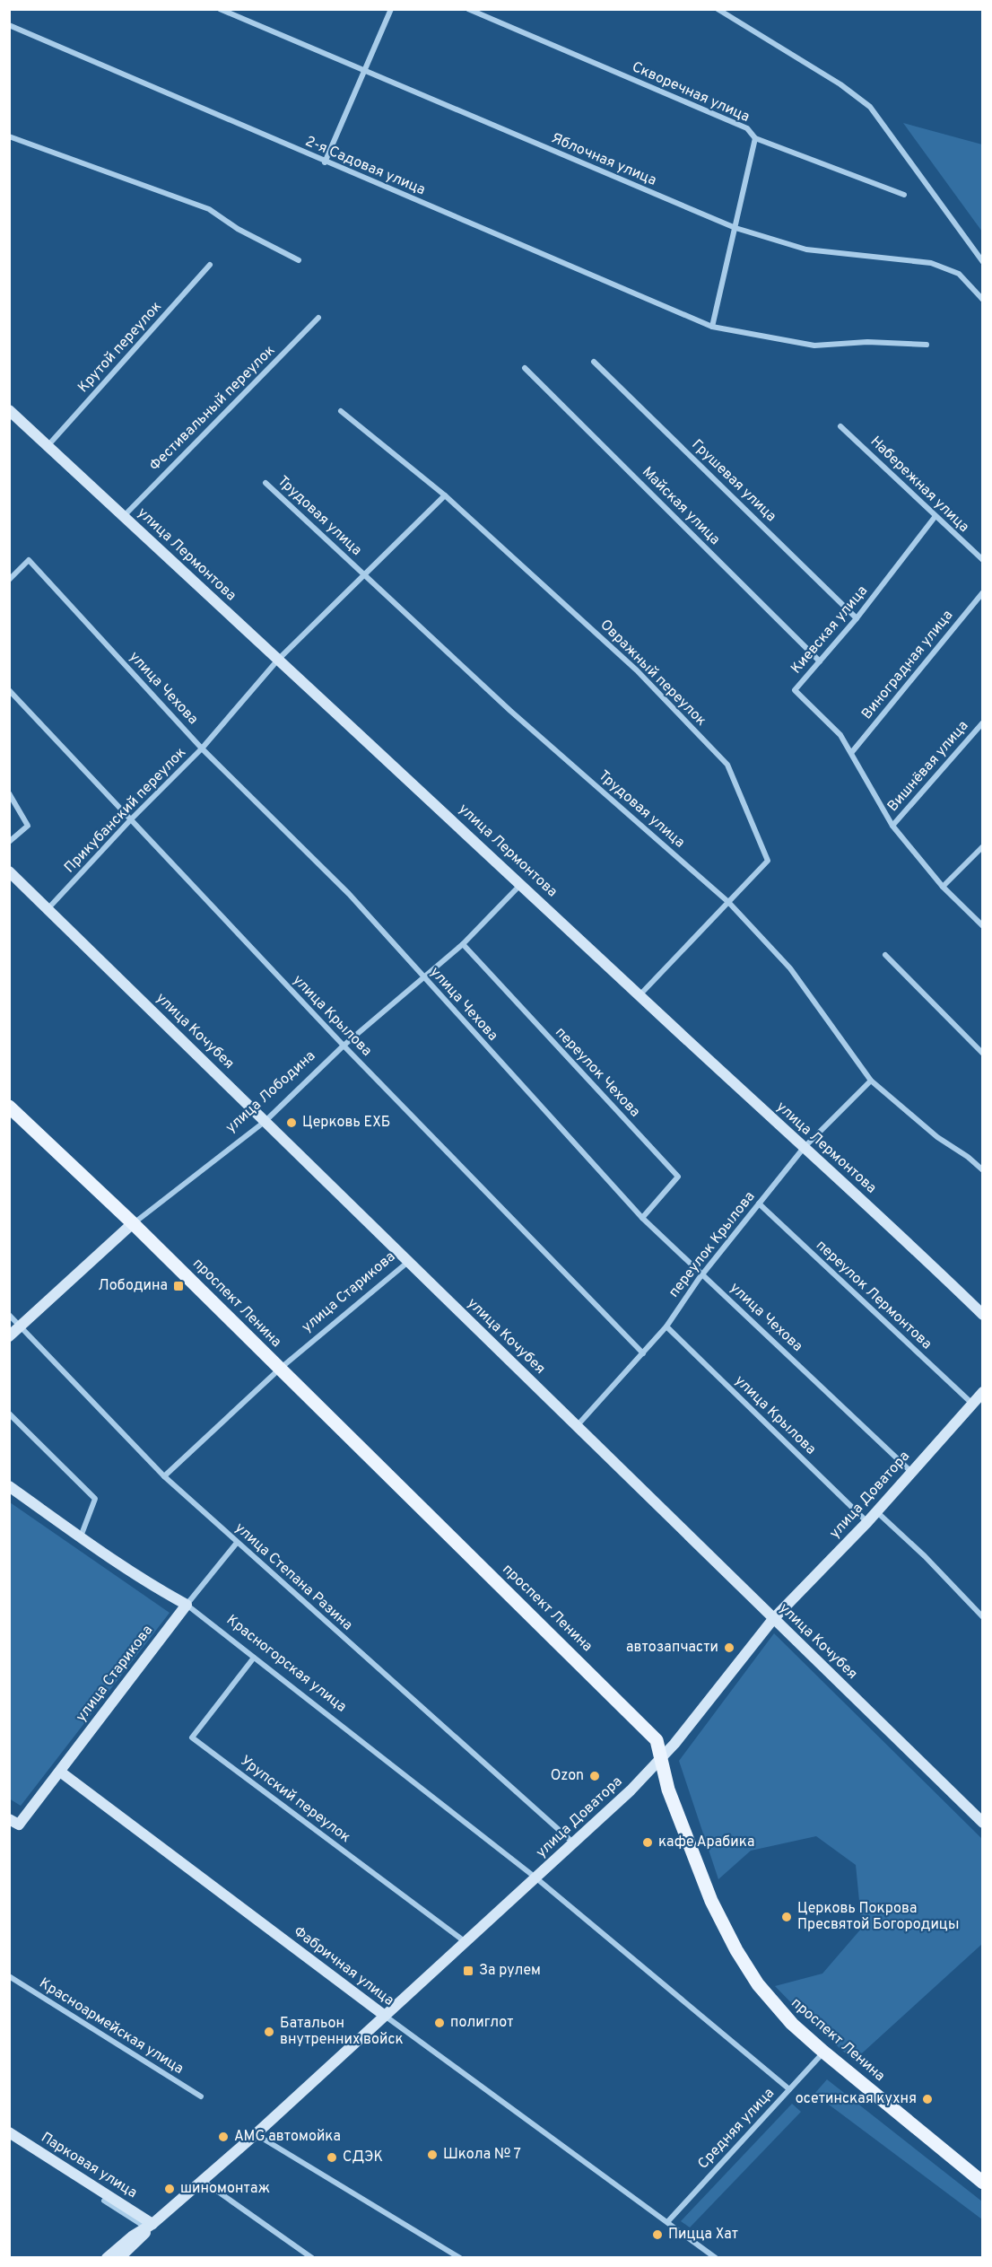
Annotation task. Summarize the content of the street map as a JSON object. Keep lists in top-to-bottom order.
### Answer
{
  "streets": {
    "main road": ["проспект Ленина"],
    "street": [
      "Скворечная улица",
      "Яблочная улица",
      "2-я Садовая улица",
      "Крутой переулок",
      "Фестивальный переулок",
      "Грушевая улица",
      "Набережная улица",
      "Майская улица",
      "Трудовая улица",
      "улица Лермонтова",
      "Киевская улица",
      "Виноградная улица",
      "Овражный переулок",
      "улица Чехова",
      "Вишнёвая улица",
      "Прикубанский переулок",
      "улица Крылова",
      "улица Кочубея",
      "переулок Чехова",
      "улица Лободина",
      "переулок Крылова",
      "улица Старикова",
      "переулок Лермонтова",
      "улица Доватора",
      "улица Степана Разина",
      "Красногорская улица",
      "Урупский переулок",
      "Фабричная улица",
      "Красноармейская улица",
      "Средняя улица",
      "Парковая улица"
    ]
  },
  "crossings": [
    ["Крутой переулок", "улица Лермонтова"],
    ["Фестивальный переулок", "улица Лермонтова"],
    ["Грушевая улица", "Киевская улица"],
    ["Набережная улица", "Киевская улица"],
    ["Майская улица", "Киевская улица"],
    ["Трудовая улица", "Овражный переулок"],
    ["Трудовая улица", "Прикубанский переулок"],
    ["Трудовая улица", "переулок Крылова"],
    ["улица Лермонтова", "Овражный переулок"],
    ["улица Лермонтова", "Прикубанский переулок"],
    ["улица Лермонтова", "улица Лободина"],
    ["улица Лермонтова", "переулок Крылова"],
    ["Киевская улица", "Виноградная улица"],
    ["Киевская улица", "Вишнёвая улица"],
    ["Овражный переулок", "Прикубанский переулок"],
    ["улица Чехова", "Прикубанский переулок"],
    ["улица Чехова", "переулок Чехова"],
    ["улица Чехова", "улица Лободина"],
    ["улица Чехова", "переулок Крылова"],
    ["улица Чехова", "улица Доватора"],
    ["Прикубанский переулок", "улица Крылова"],
    ["Прикубанский переулок", "улица Кочубея"],
    ["улица Крылова", "улица Лободина"],
    ["улица Крылова", "переулок Крылова"],
    ["улица Крылова", "улица Доватора"],
    ["улица Кочубея", "улица Лободина"],
    ["улица Кочубея", "переулок Крылова"],
    ["улица Кочубея", "улица Старикова"],
    ["улица Кочубея", "улица Доватора"],
    ["переулок Чехова", "улица Лободина"],
    ["улица Лободина", "проспект Ленина"],
    ["улица Лободина", "улица Степана Разина"],
    ["переулок Крылова", "переулок Лермонтова"],
    ["улица Старикова", "проспект Ленина"],
    ["улица Старикова", "улица Степана Разина"],
    ["улица Старикова", "Красногорская улица"],
    ["улица Старикова", "Фабричная улица"],
    ["переулок Лермонтова", "улица Доватора"],
    ["проспект Ленина", "улица Доватора"],
    ["проспект Ленина", "Средняя улица"],
    ["улица Доватора", "улица Степана Разина"],
    ["улица Доватора", "Красногорская улица"],
    ["улица Доватора", "Урупский переулок"],
    ["улица Доватора", "Фабричная улица"],
    ["улица Доватора", "Парковая улица"],
    ["Красногорская улица", "Урупский переулок"],
    ["Фабричная улица", "Средняя улица"]
  ],
  "places": {
    "other": [
      "Церковь ЕХБ",
      "автозапчасти",
      "Ozon",
      "кафе Арабика",
      "Церковь Покрова Пресвятой Богородицы",
      "полиглот",
      "Батальон внутренних войск",
      "осетинская кухня",
      "AMG автомойка",
      "Школа № 7",
      "СДЭК",
      "шиномонтаж",
      "Пицца Хат"
    ],
    "transit": ["Лободина", "За рулем"]
  }
}
